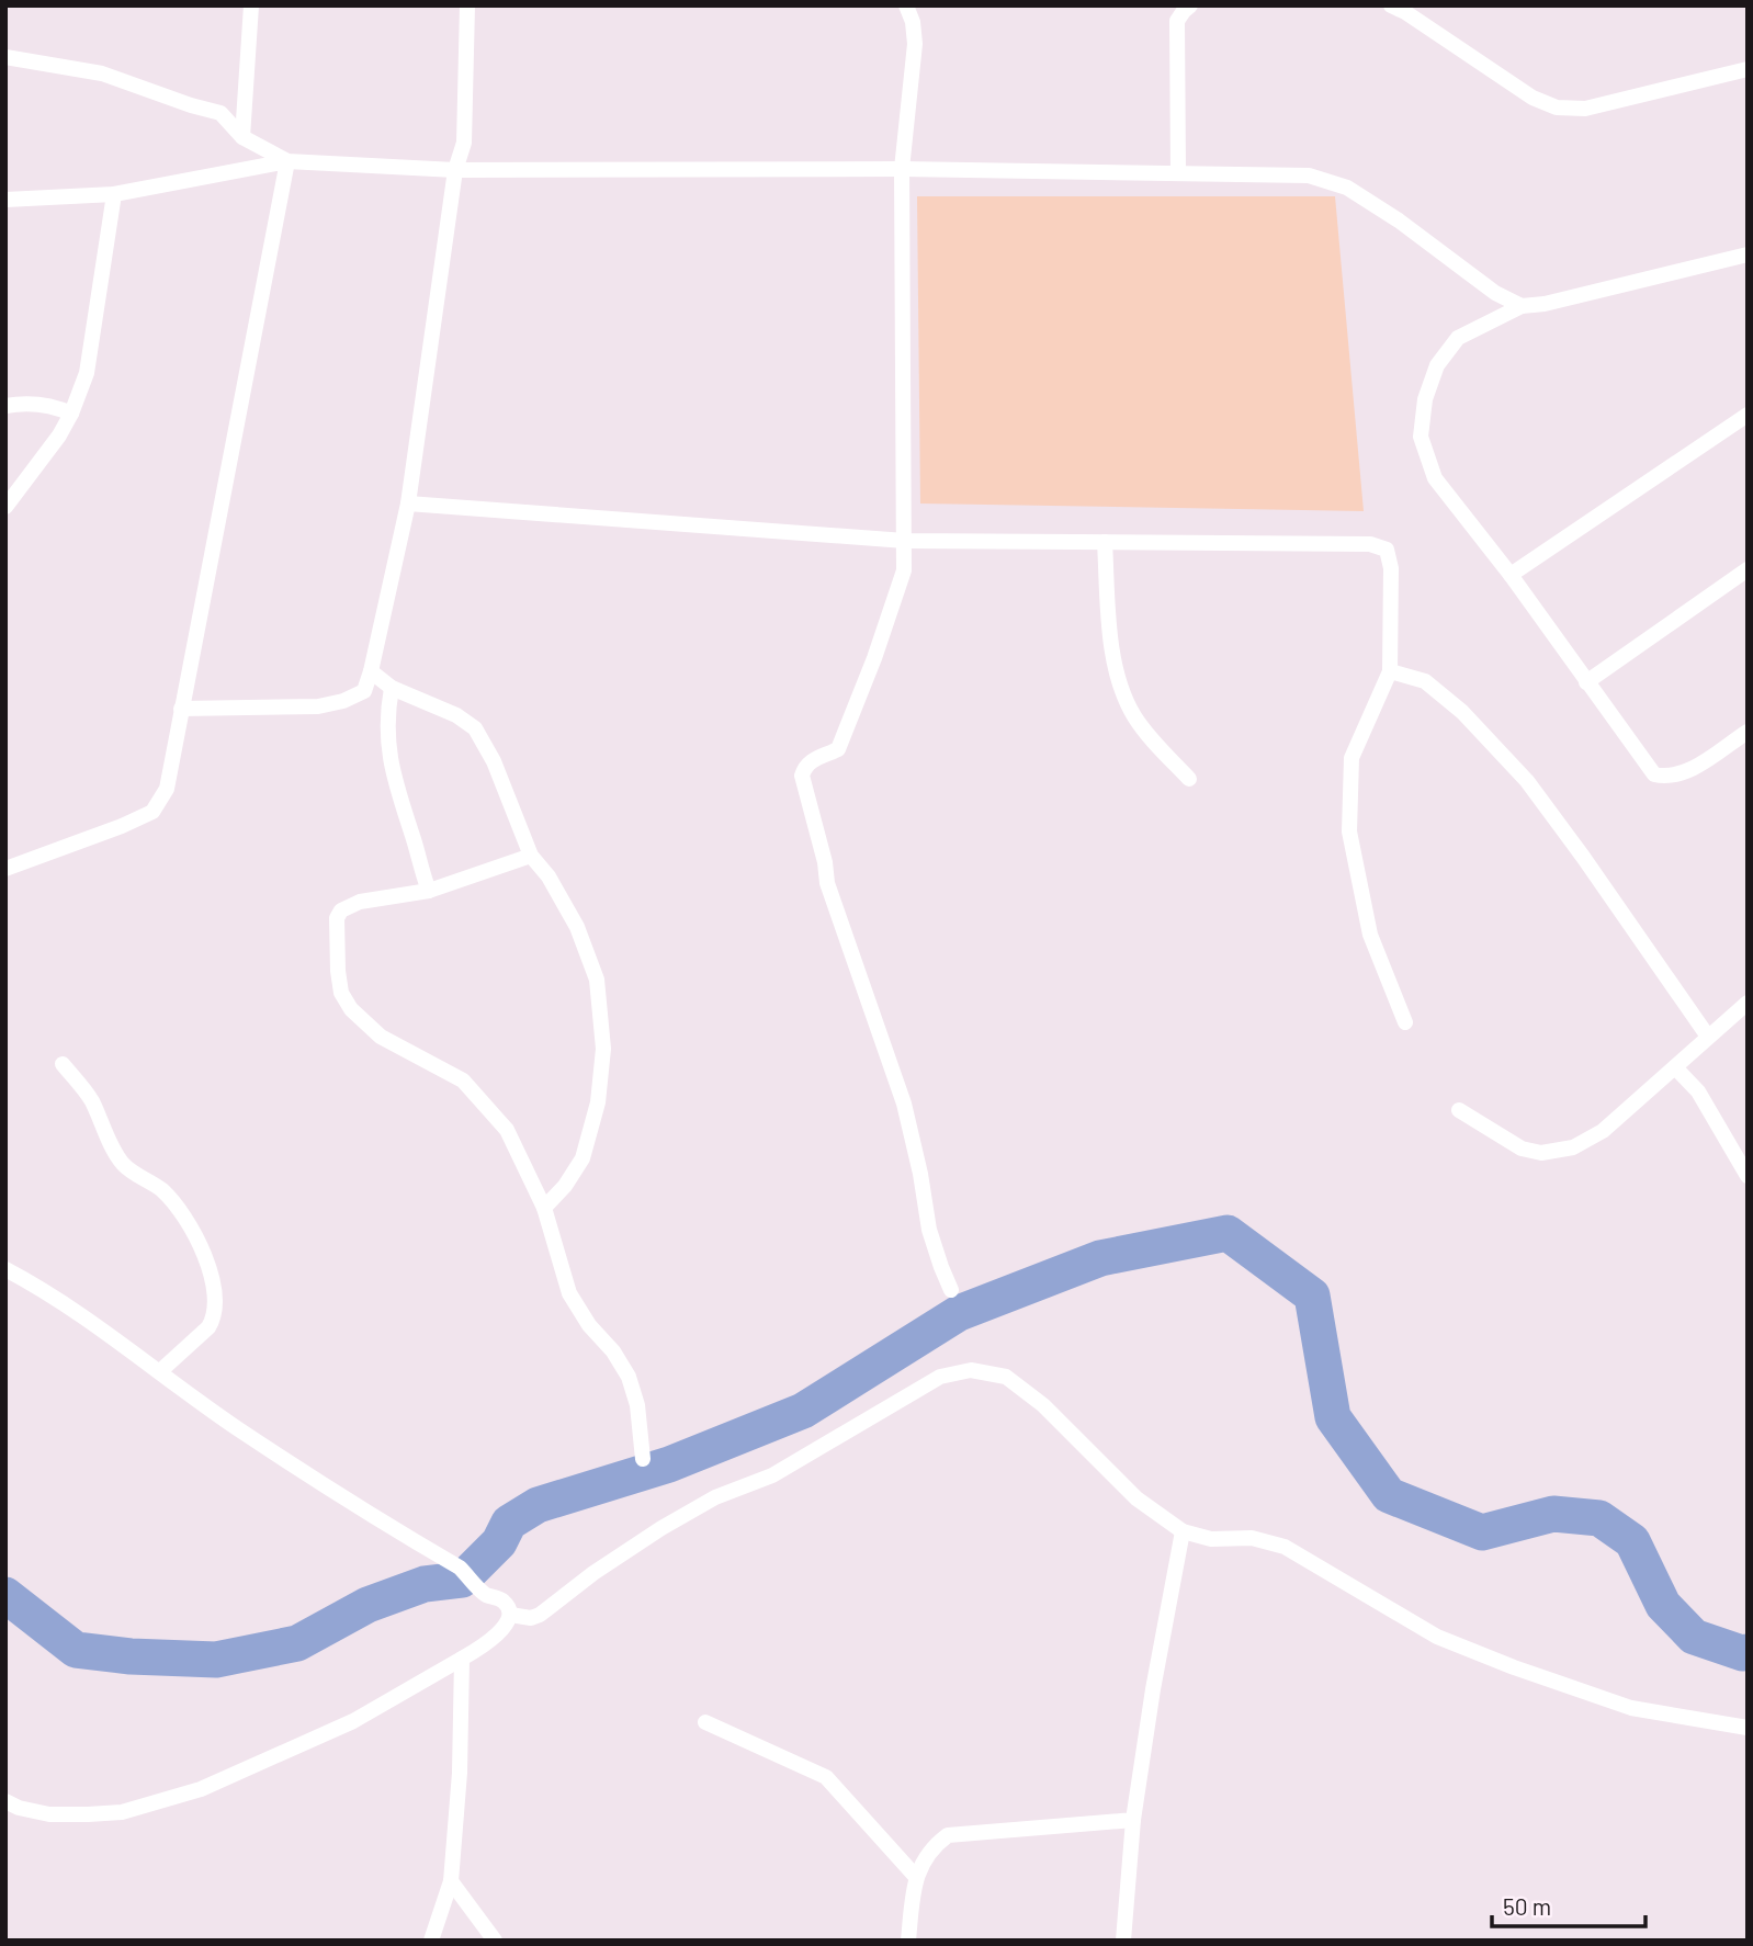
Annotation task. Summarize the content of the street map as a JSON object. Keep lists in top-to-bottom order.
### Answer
{
  "scale_bar": "50 m"
}
